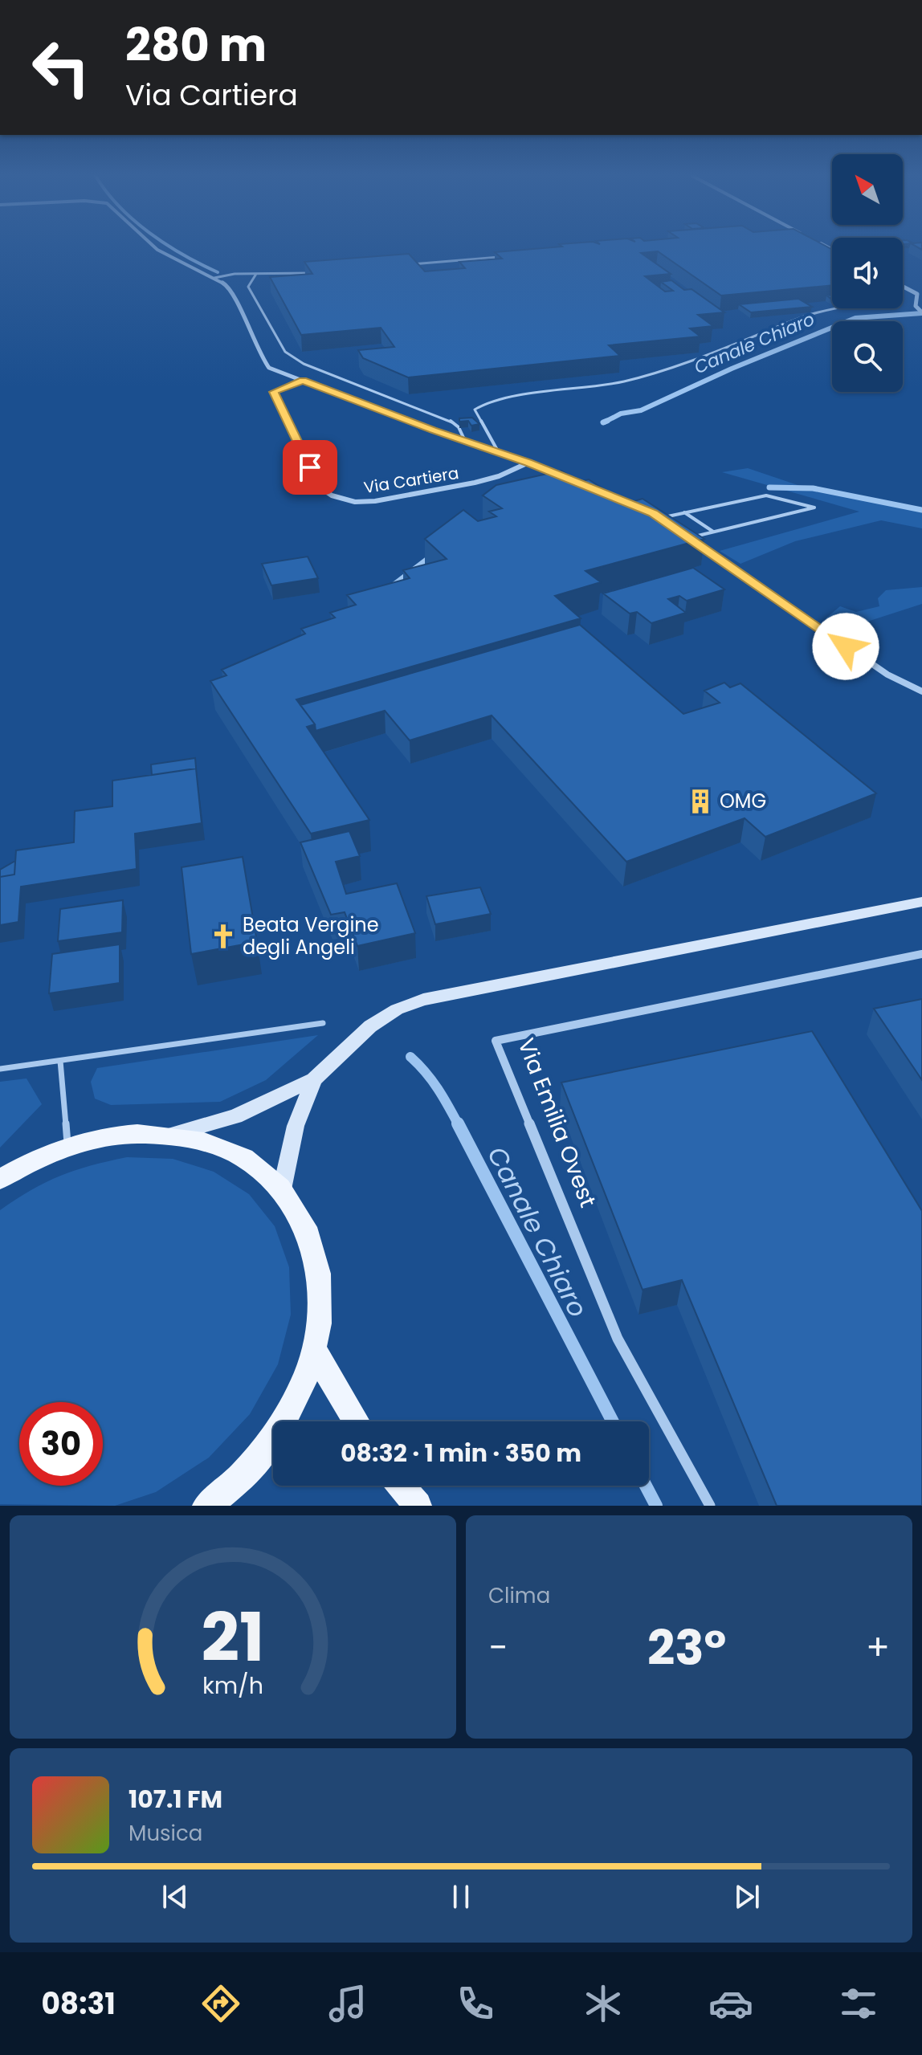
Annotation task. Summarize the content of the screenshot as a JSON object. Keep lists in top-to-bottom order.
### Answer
{
  "streets": {
    "street": ["Via Cartiera", "Via Emilia Ovest"]
  },
  "water": ["Canale Chiaro"],
  "places": {
    "building": ["OMG"],
    "church": ["Beata Vergine degli Angeli"]
  },
  "north": "top left",
  "page": {
    "turn": ["280 m", "Via Cartiera"],
    "limit": "30",
    "trip": "08:32 · 1 min · 350 m",
    "tile": "Clima",
    "heat": ["−", "23°", "+"],
    "song": ["107.1 FM", "Musica"],
    "tabs": "08:31",
    "gauge": ["21", "km/h"]
  }
}
